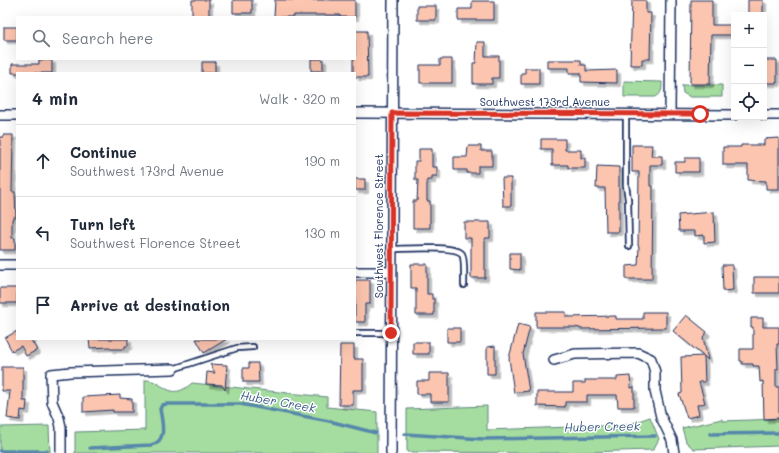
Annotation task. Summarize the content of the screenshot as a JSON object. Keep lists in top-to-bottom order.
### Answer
{
  "streets": {
    "street": ["Southwest 173rd Avenue", "Southwest Florence Street"]
  },
  "crossings": [
    ["Southwest 173rd Avenue", "Southwest Florence Street"]
  ],
  "water": ["Huber Creek"],
  "page": {
    "map_buttons": ["+", "−"],
    "search": "Search here",
    "heading": ["4 min", "Walk · 320 m"],
    "list": [
      ["Continue", "Southwest 173rd Avenue", "190 m"],
      ["Turn left", "Southwest Florence Street", "130 m"],
      "Arrive at destination"
    ]
  }
}
